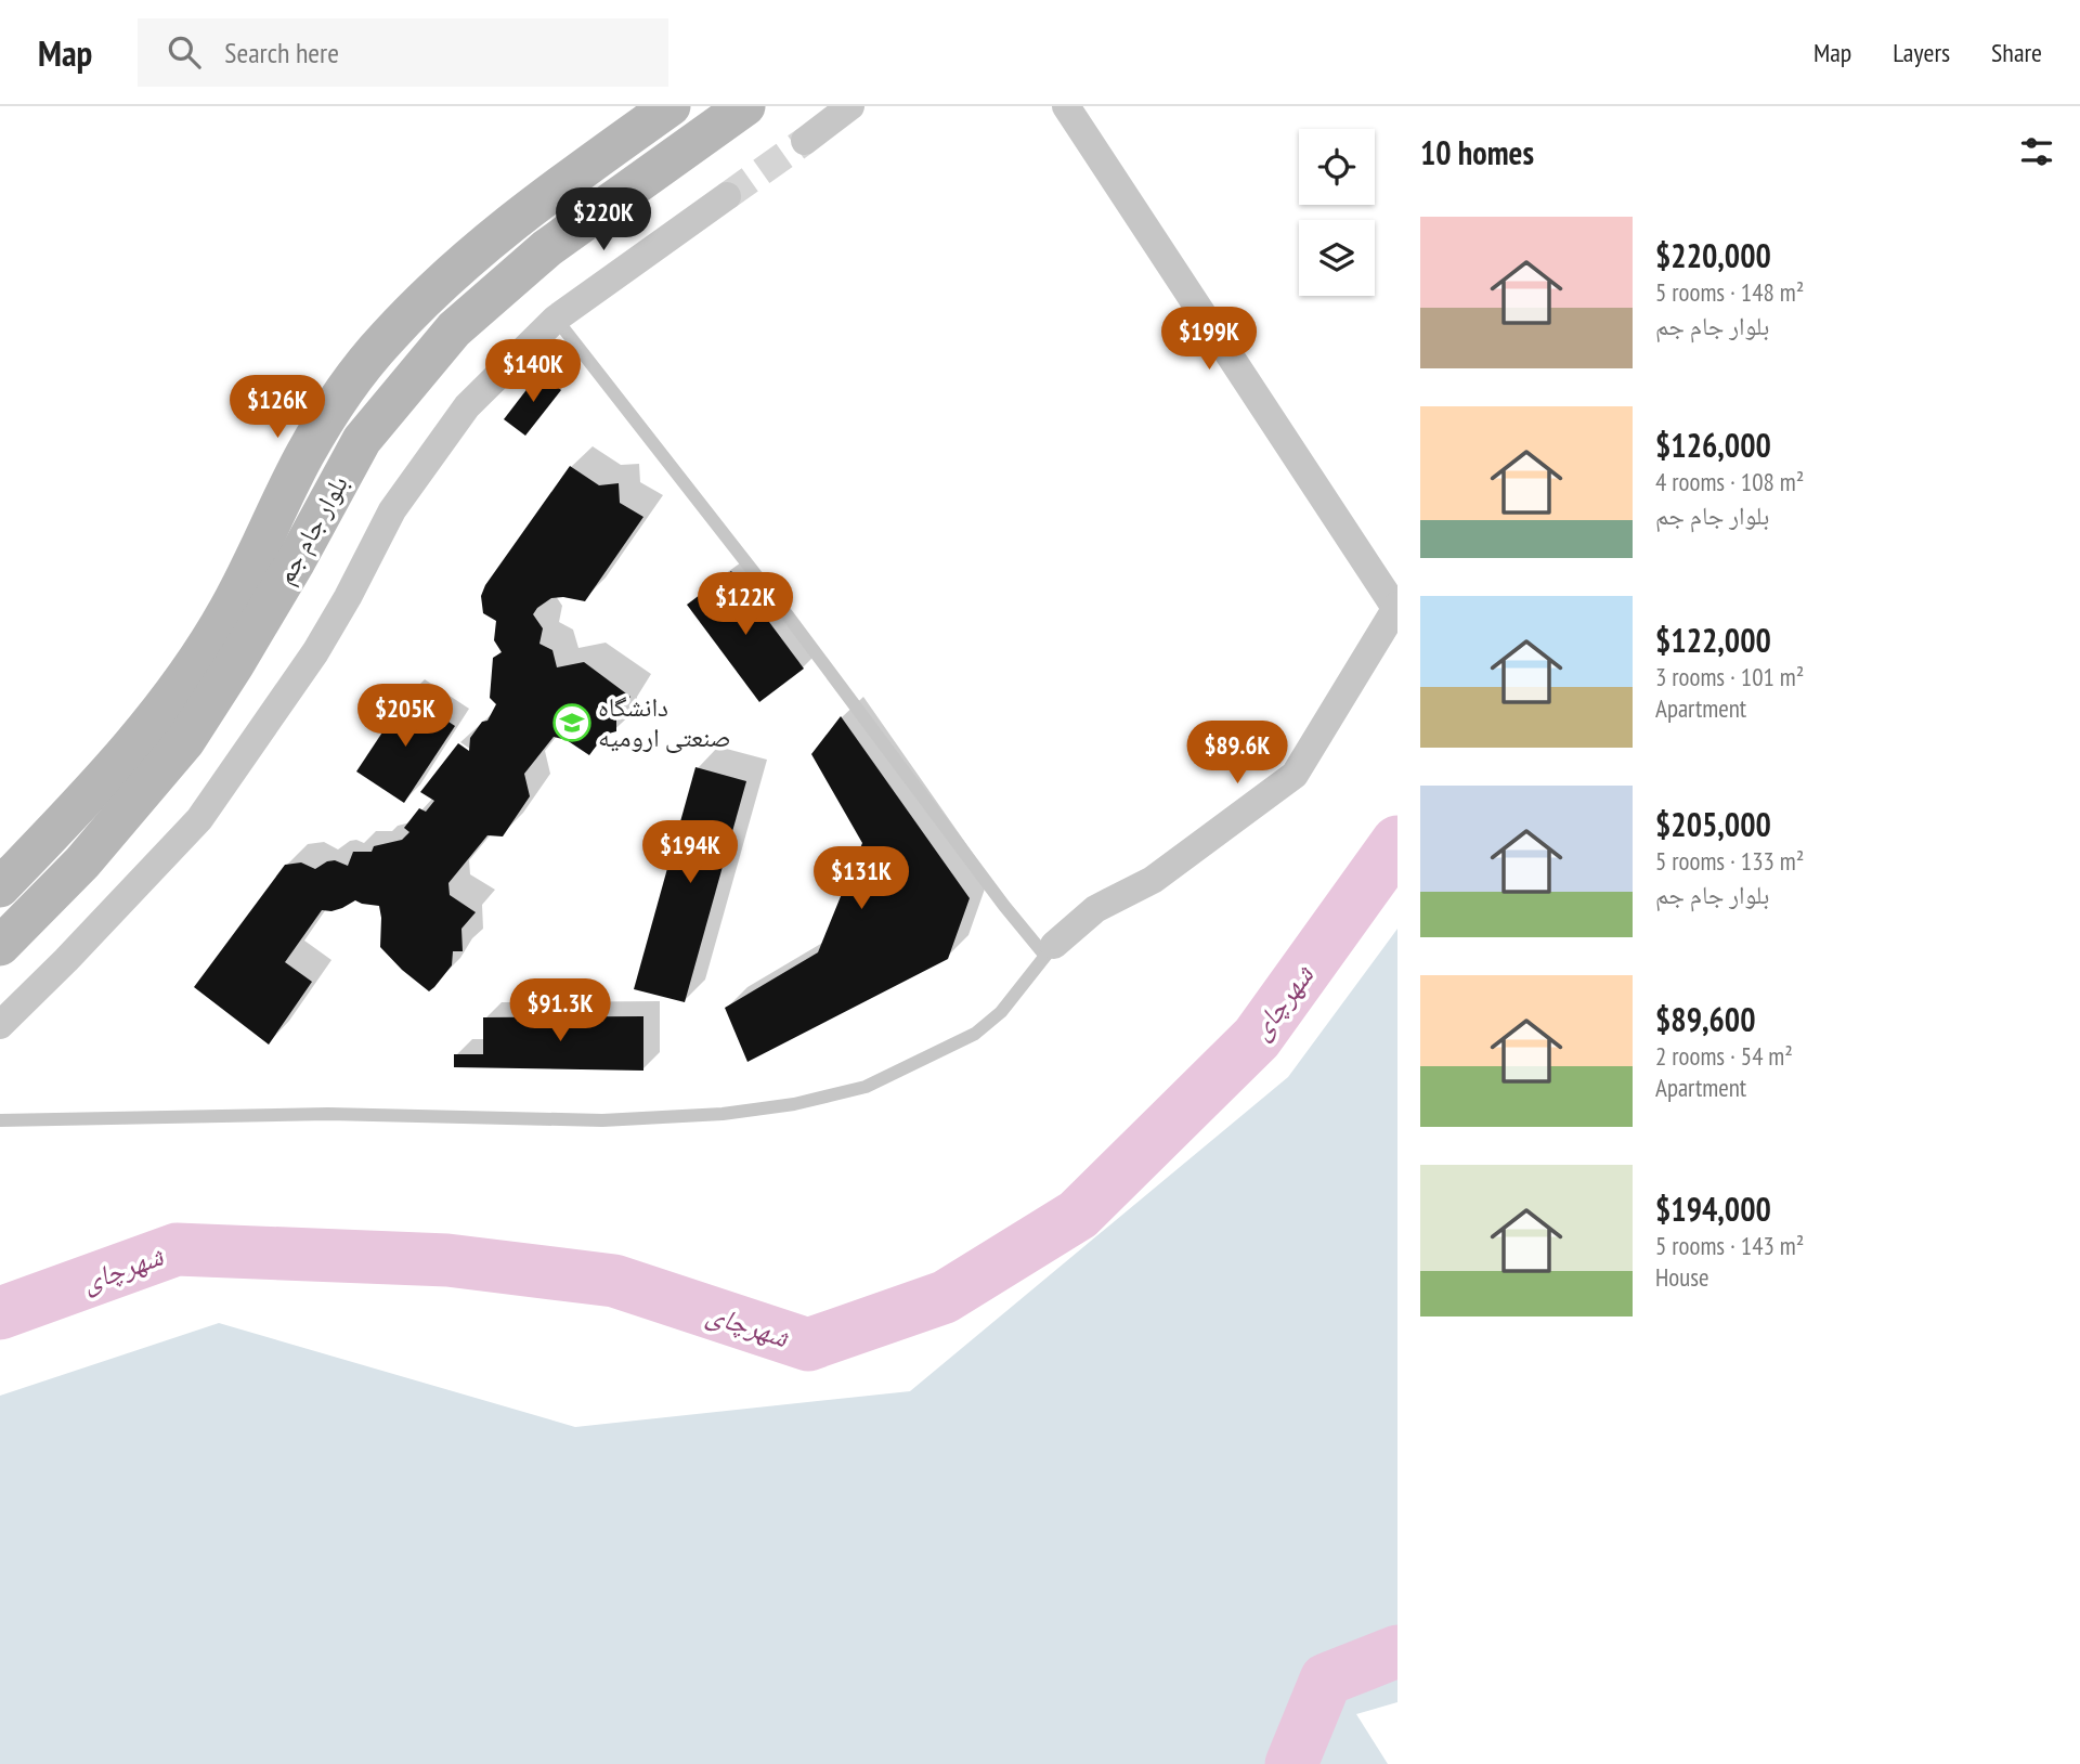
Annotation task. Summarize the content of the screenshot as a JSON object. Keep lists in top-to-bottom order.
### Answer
{
  "streets": {
    "main road": ["بلوار جام جم"]
  },
  "water": ["شهرچای"],
  "places": {
    "school or university": ["دانشگاه صنعتی ارومیه"]
  },
  "page": {
    "header": "Map",
    "search": "Search here",
    "nav": ["Map", "Layers", "Share"],
    "heading": "10 homes",
    "price": [
      "$220K",
      "$199K",
      "$140K",
      "$126K",
      "$122K",
      "$205K",
      "$89.6K",
      "$194K",
      "$131K",
      "$91.3K"
    ],
    "list": [
      {
        "name": "$220,000",
        "note": "5 rooms · 148 m² · بلوار جام جم"
      },
      {
        "name": "$126,000",
        "note": "4 rooms · 108 m² · بلوار جام جم"
      },
      {
        "name": "$122,000",
        "note": "3 rooms · 101 m² · Apartment"
      },
      {
        "name": "$205,000",
        "note": "5 rooms · 133 m² · بلوار جام جم"
      },
      {
        "name": "$89,600",
        "note": "2 rooms · 54 m² · Apartment"
      },
      {
        "name": "$194,000",
        "note": "5 rooms · 143 m² · House"
      }
    ]
  }
}
